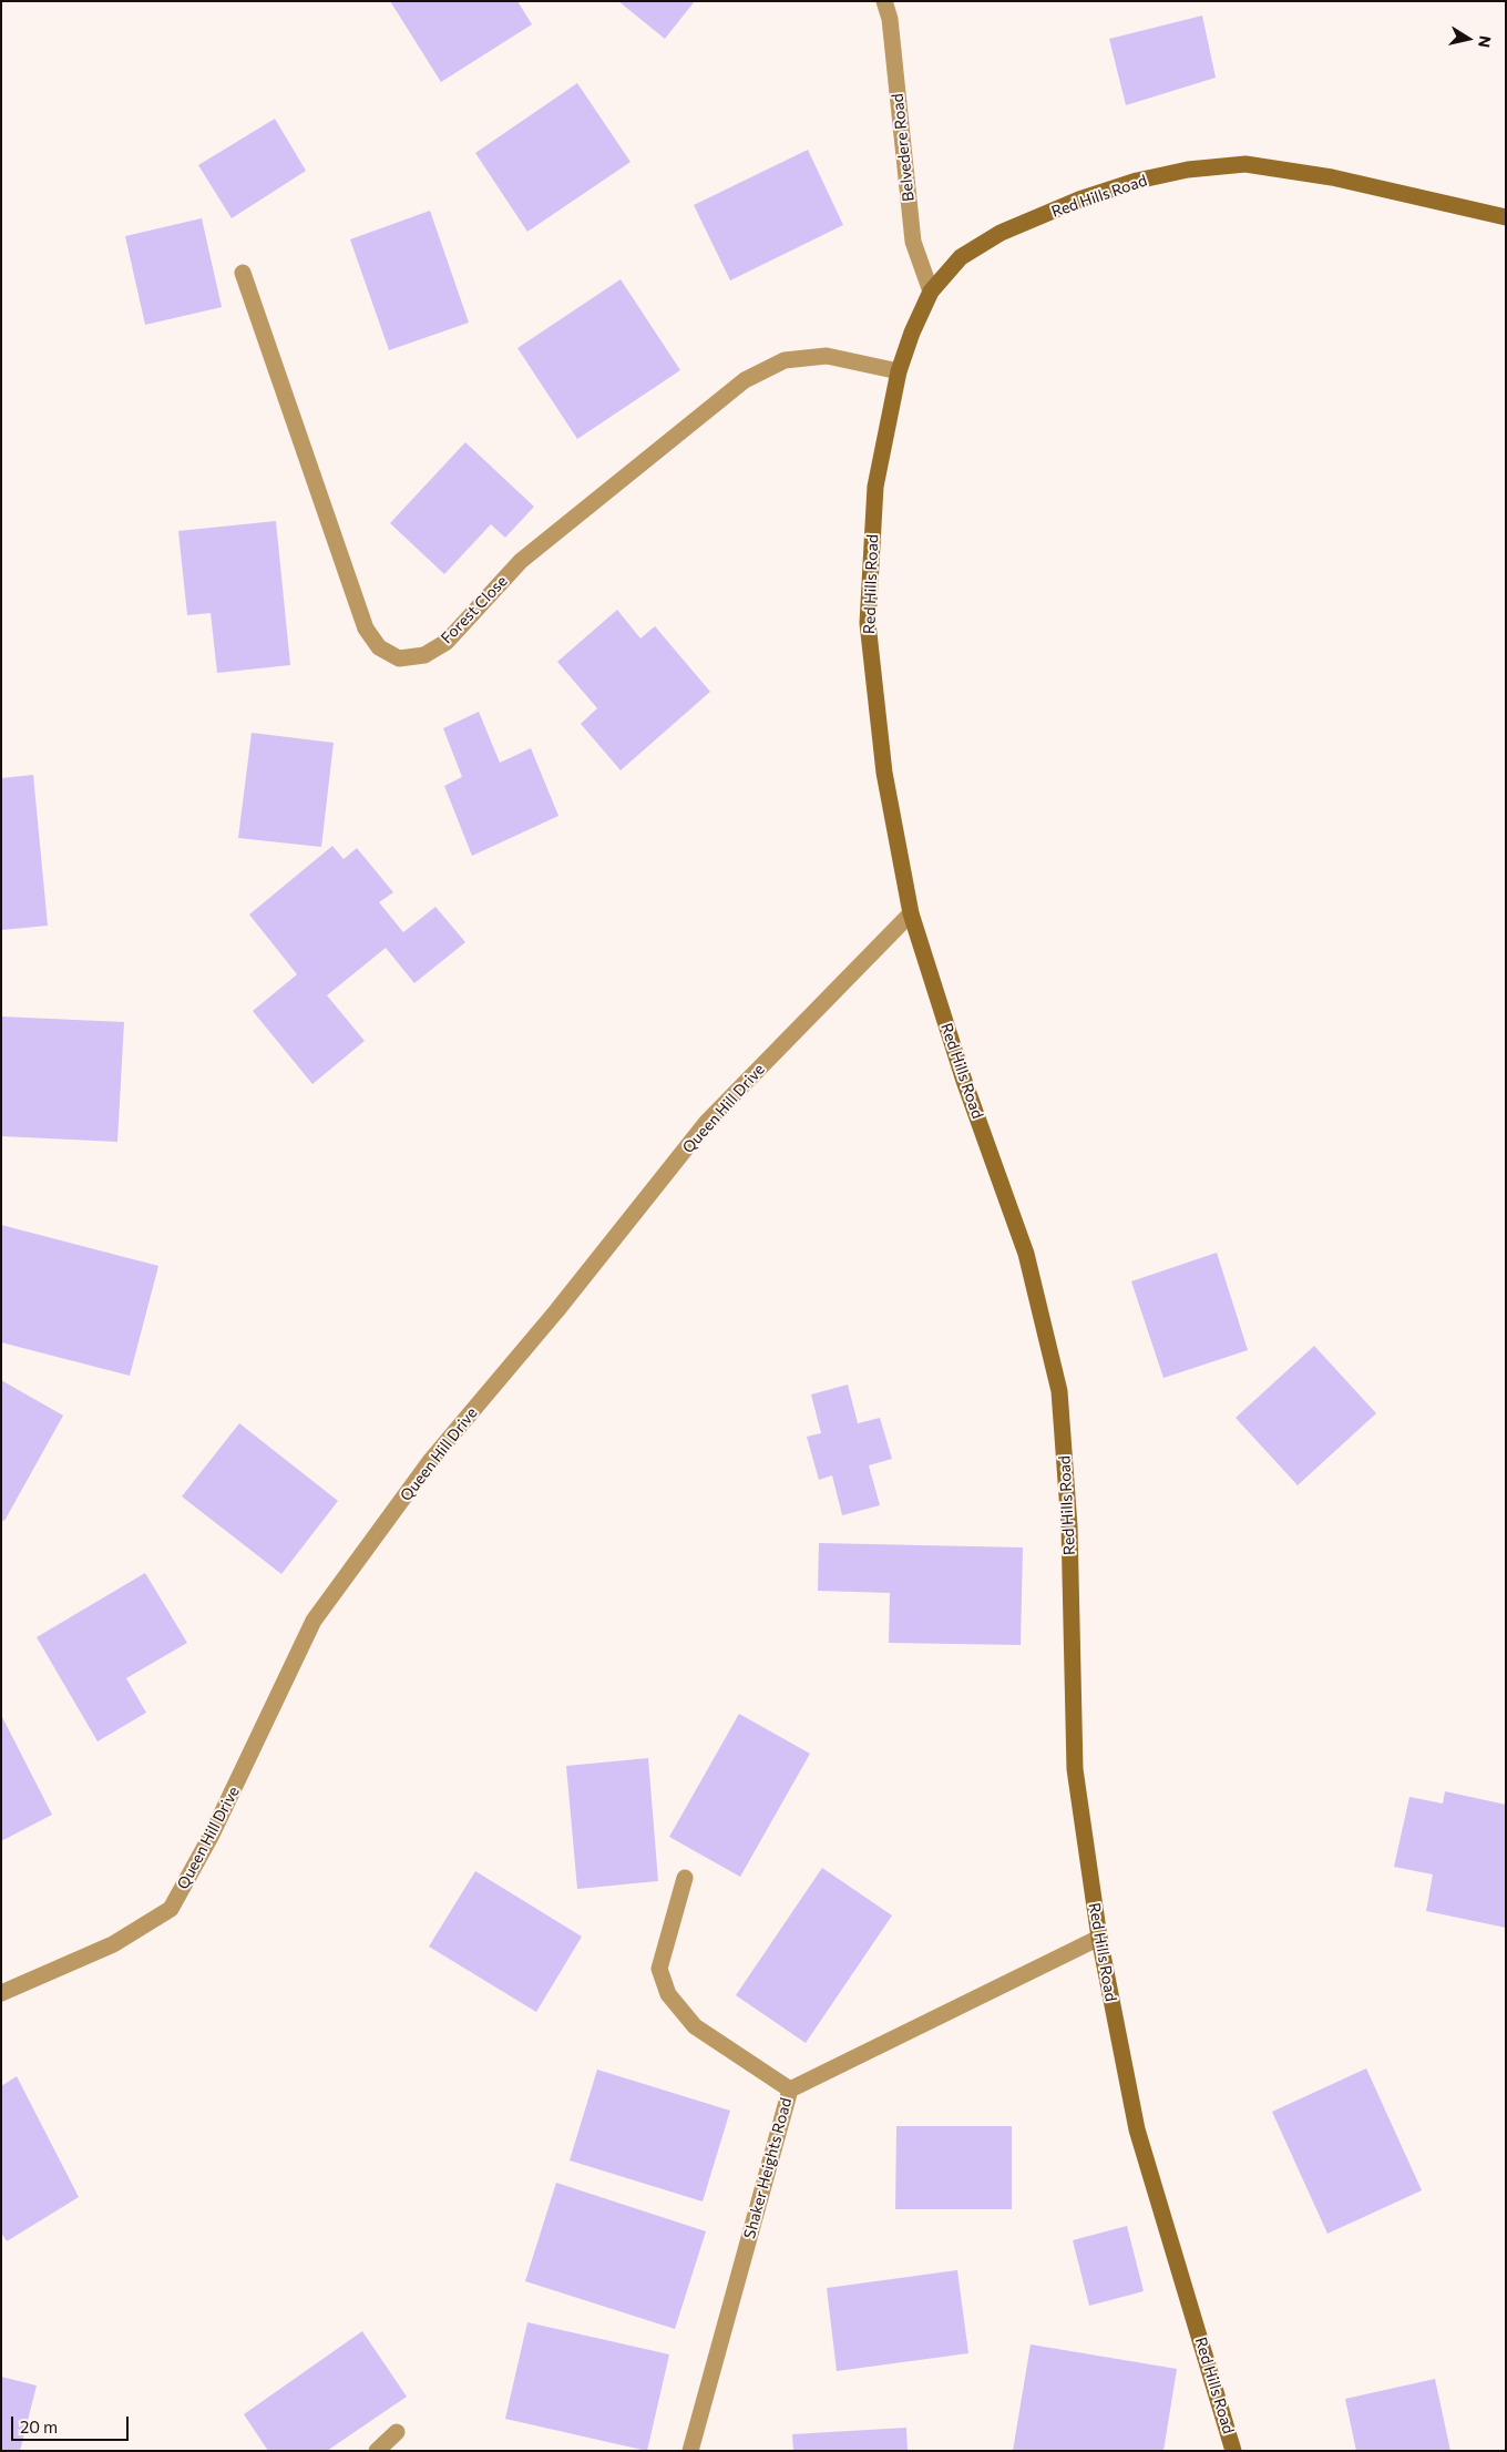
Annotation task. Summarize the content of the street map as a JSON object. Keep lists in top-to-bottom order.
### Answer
{
  "streets": {
    "main road": ["Red Hills Road"],
    "street": [
      "Belvedere Road",
      "Forest Close",
      "Queen Hill Drive",
      "Shaker Heights Road"
    ]
  },
  "crossings": [
    ["Belvedere Road", "Red Hills Road"],
    ["Red Hills Road", "Forest Close"],
    ["Red Hills Road", "Queen Hill Drive"],
    ["Red Hills Road", "Shaker Heights Road"]
  ],
  "scale_bar": "20 m",
  "north": "right"
}
